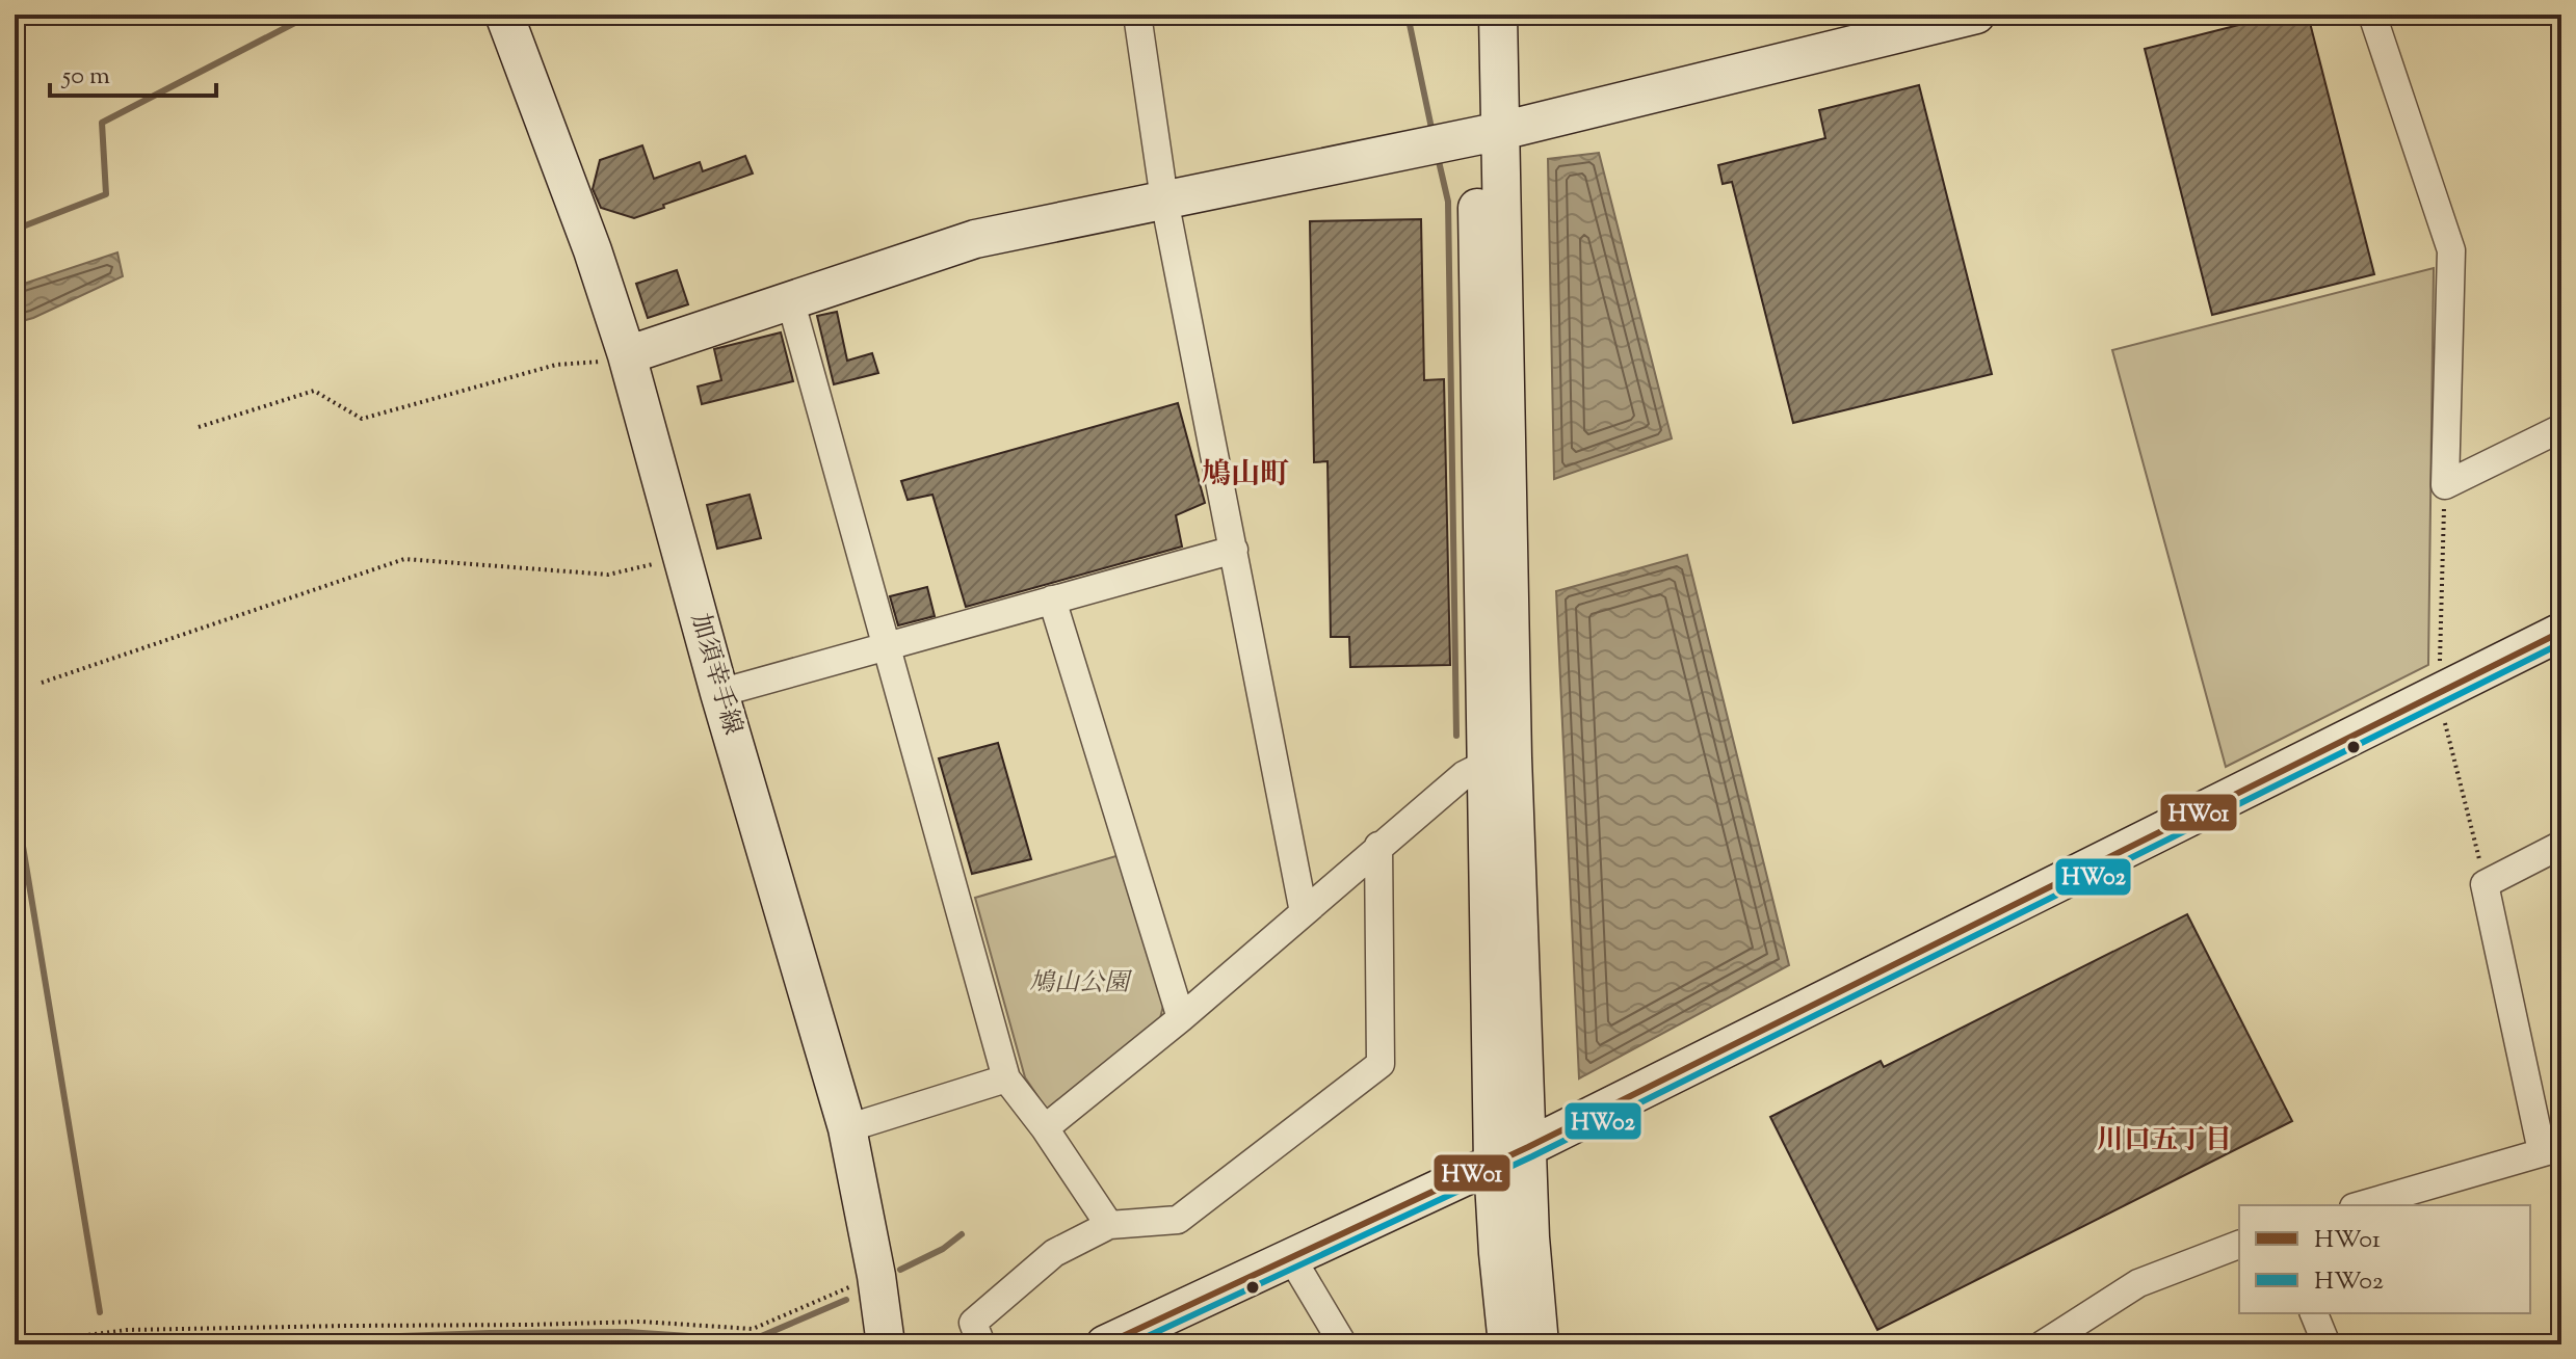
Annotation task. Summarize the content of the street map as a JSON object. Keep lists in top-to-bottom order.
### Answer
{
  "streets": {
    "street": ["加須幸手線"]
  },
  "districts": ["鳩山町", "川口五丁目"],
  "parks": ["鳩山公園"],
  "lines": ["transit line HW01", "transit line HW02"],
  "legend": ["HW01", "HW02"],
  "scale_bar": "50 m"
}
